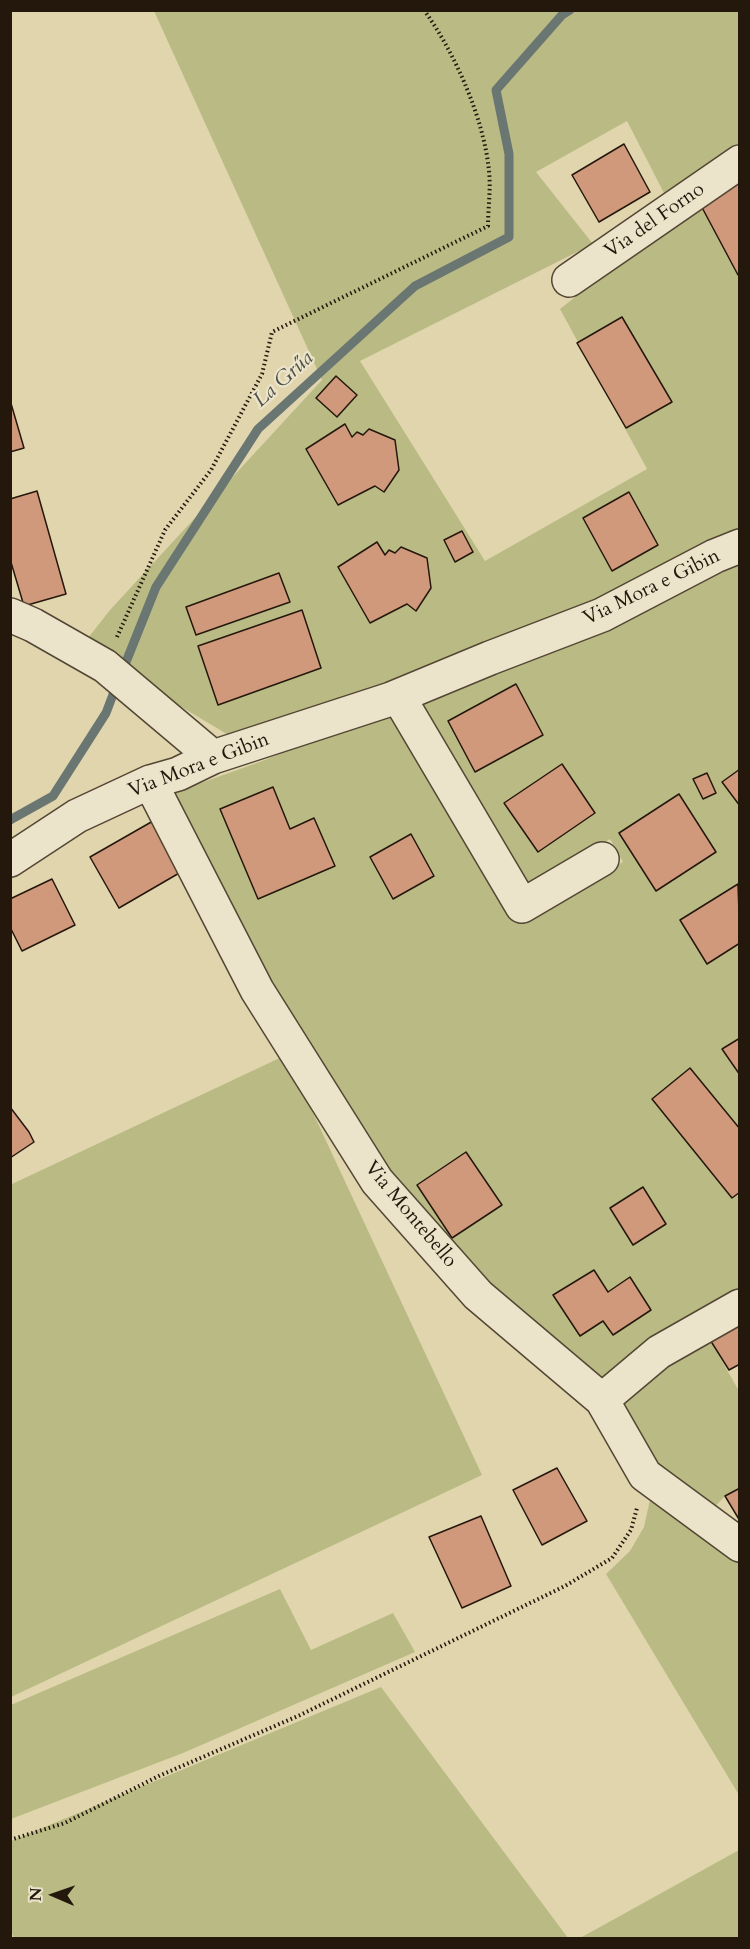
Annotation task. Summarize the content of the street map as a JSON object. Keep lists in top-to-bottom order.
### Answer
{
  "streets": {
    "street": ["Via del Forno", "Via Mora e Gibin", "Via Montebello"]
  },
  "crossings": [
    ["Via Mora e Gibin", "Via Montebello"]
  ],
  "water": ["La Grűa"],
  "north": "left"
}
